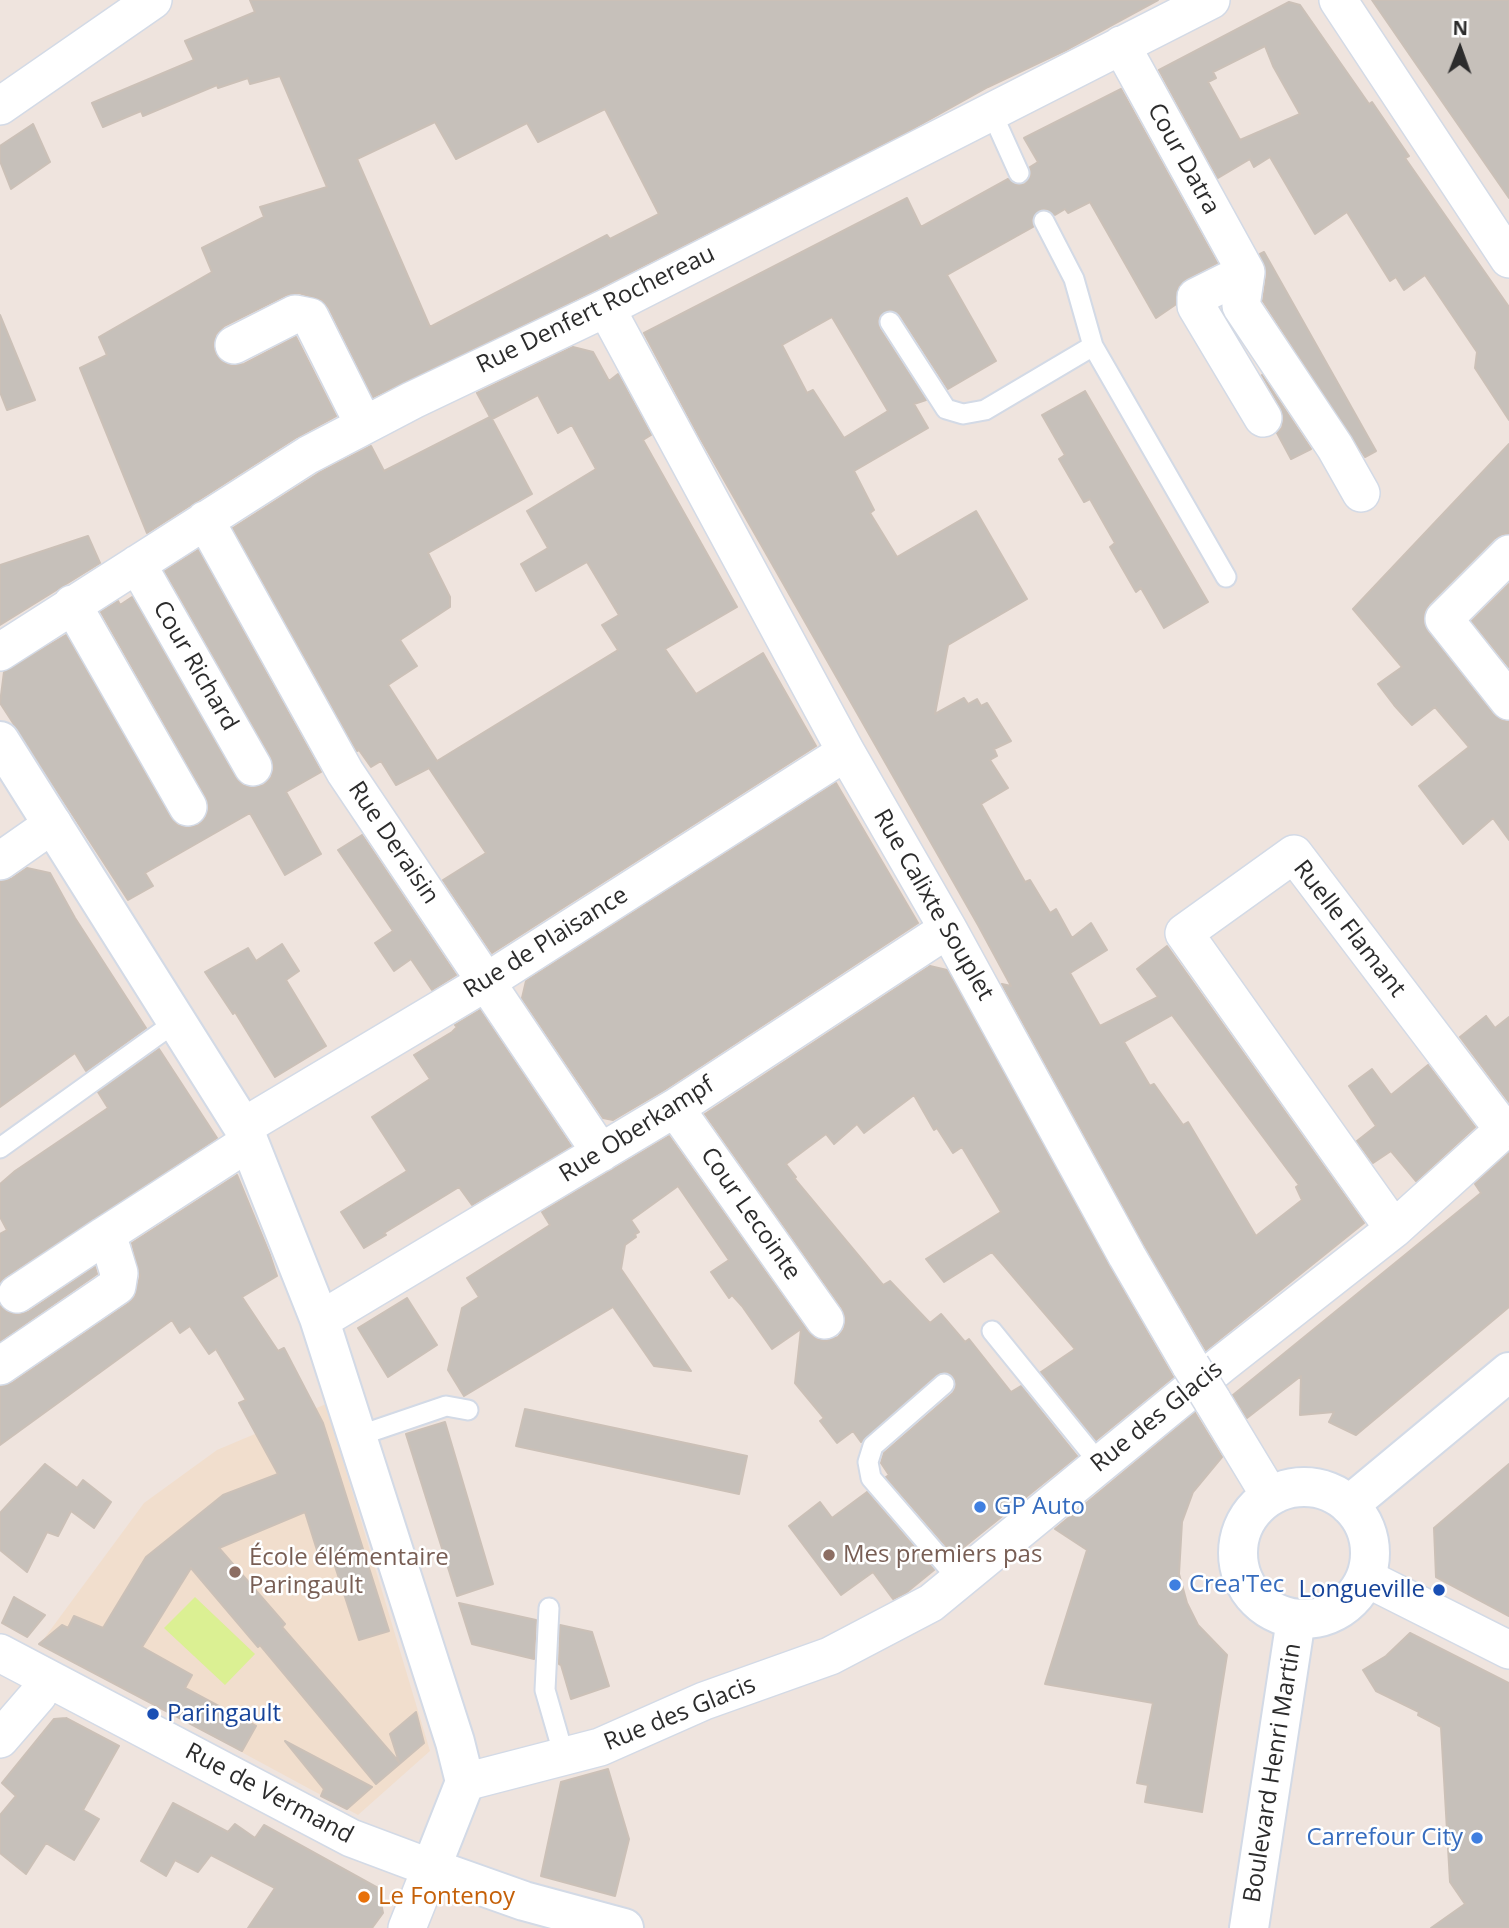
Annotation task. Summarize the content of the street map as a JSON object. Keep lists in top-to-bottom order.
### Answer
{
  "streets": {
    "main road": ["Boulevard Henri Martin"],
    "street": [
      "Cour Datra",
      "Rue Denfert Rochereau",
      "Cour Richard",
      "Rue Deraisin",
      "Rue Calixte Souplet",
      "Ruelle Flamant",
      "Rue de Plaisance",
      "Rue Oberkampf",
      "Cour Lecointe",
      "Rue des Glacis",
      "Rue de Vermand"
    ]
  },
  "crossings": [
    ["Cour Datra", "Rue Denfert Rochereau"],
    ["Rue Denfert Rochereau", "Cour Richard"],
    ["Rue Denfert Rochereau", "Rue Deraisin"],
    ["Rue Denfert Rochereau", "Rue Calixte Souplet"],
    ["Rue Deraisin", "Rue de Plaisance"],
    ["Rue Deraisin", "Rue Oberkampf"],
    ["Rue Calixte Souplet", "Rue de Plaisance"],
    ["Rue Calixte Souplet", "Rue Oberkampf"],
    ["Rue Calixte Souplet", "Boulevard Henri Martin"],
    ["Ruelle Flamant", "Rue des Glacis"],
    ["Rue Oberkampf", "Cour Lecointe"]
  ],
  "places": [
    "GP Auto",
    "Mes premiers pas",
    "École élémentaire Paringault",
    "Crea'Tec",
    "Longueville",
    "Paringault",
    "Carrefour City",
    "Le Fontenoy"
  ],
  "north": "top"
}
